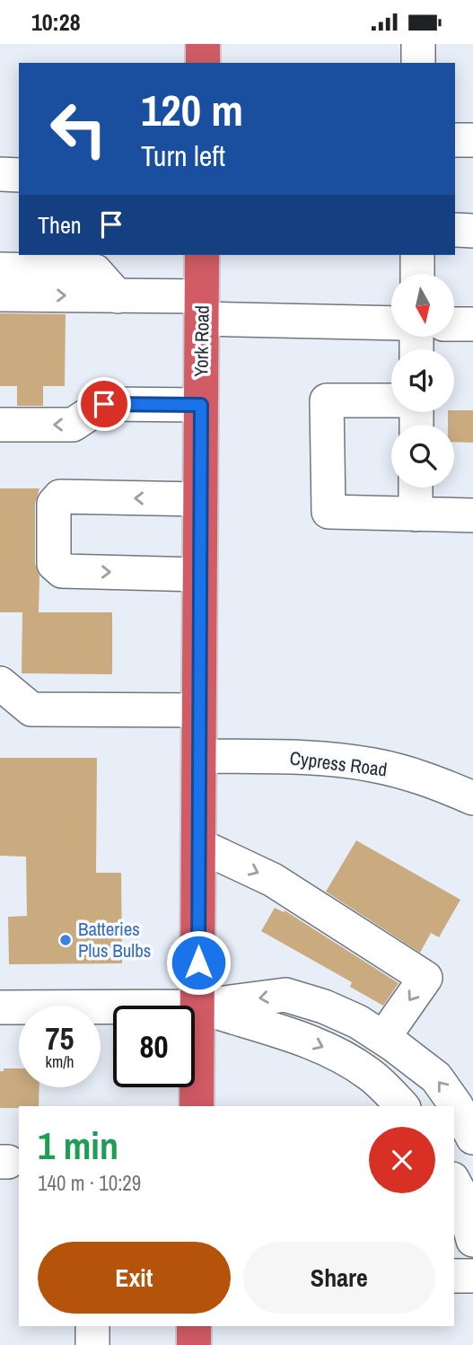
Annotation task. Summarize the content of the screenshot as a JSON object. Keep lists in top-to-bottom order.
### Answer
{
  "streets": {
    "highway": ["York Road"],
    "street": ["Cypress Road"]
  },
  "crossings": [
    ["York Road", "Cypress Road"]
  ],
  "places": ["Batteries Plus Bulbs"],
  "north": "bottom",
  "page": {
    "status": "10:28",
    "turn": ["120 m", "Turn left"],
    "then": "Then",
    "speed": "75 km/h",
    "limit": "80",
    "heading": ["1 min", "140 m · 10:29"],
    "buttons": ["Exit", "Share"]
  }
}
